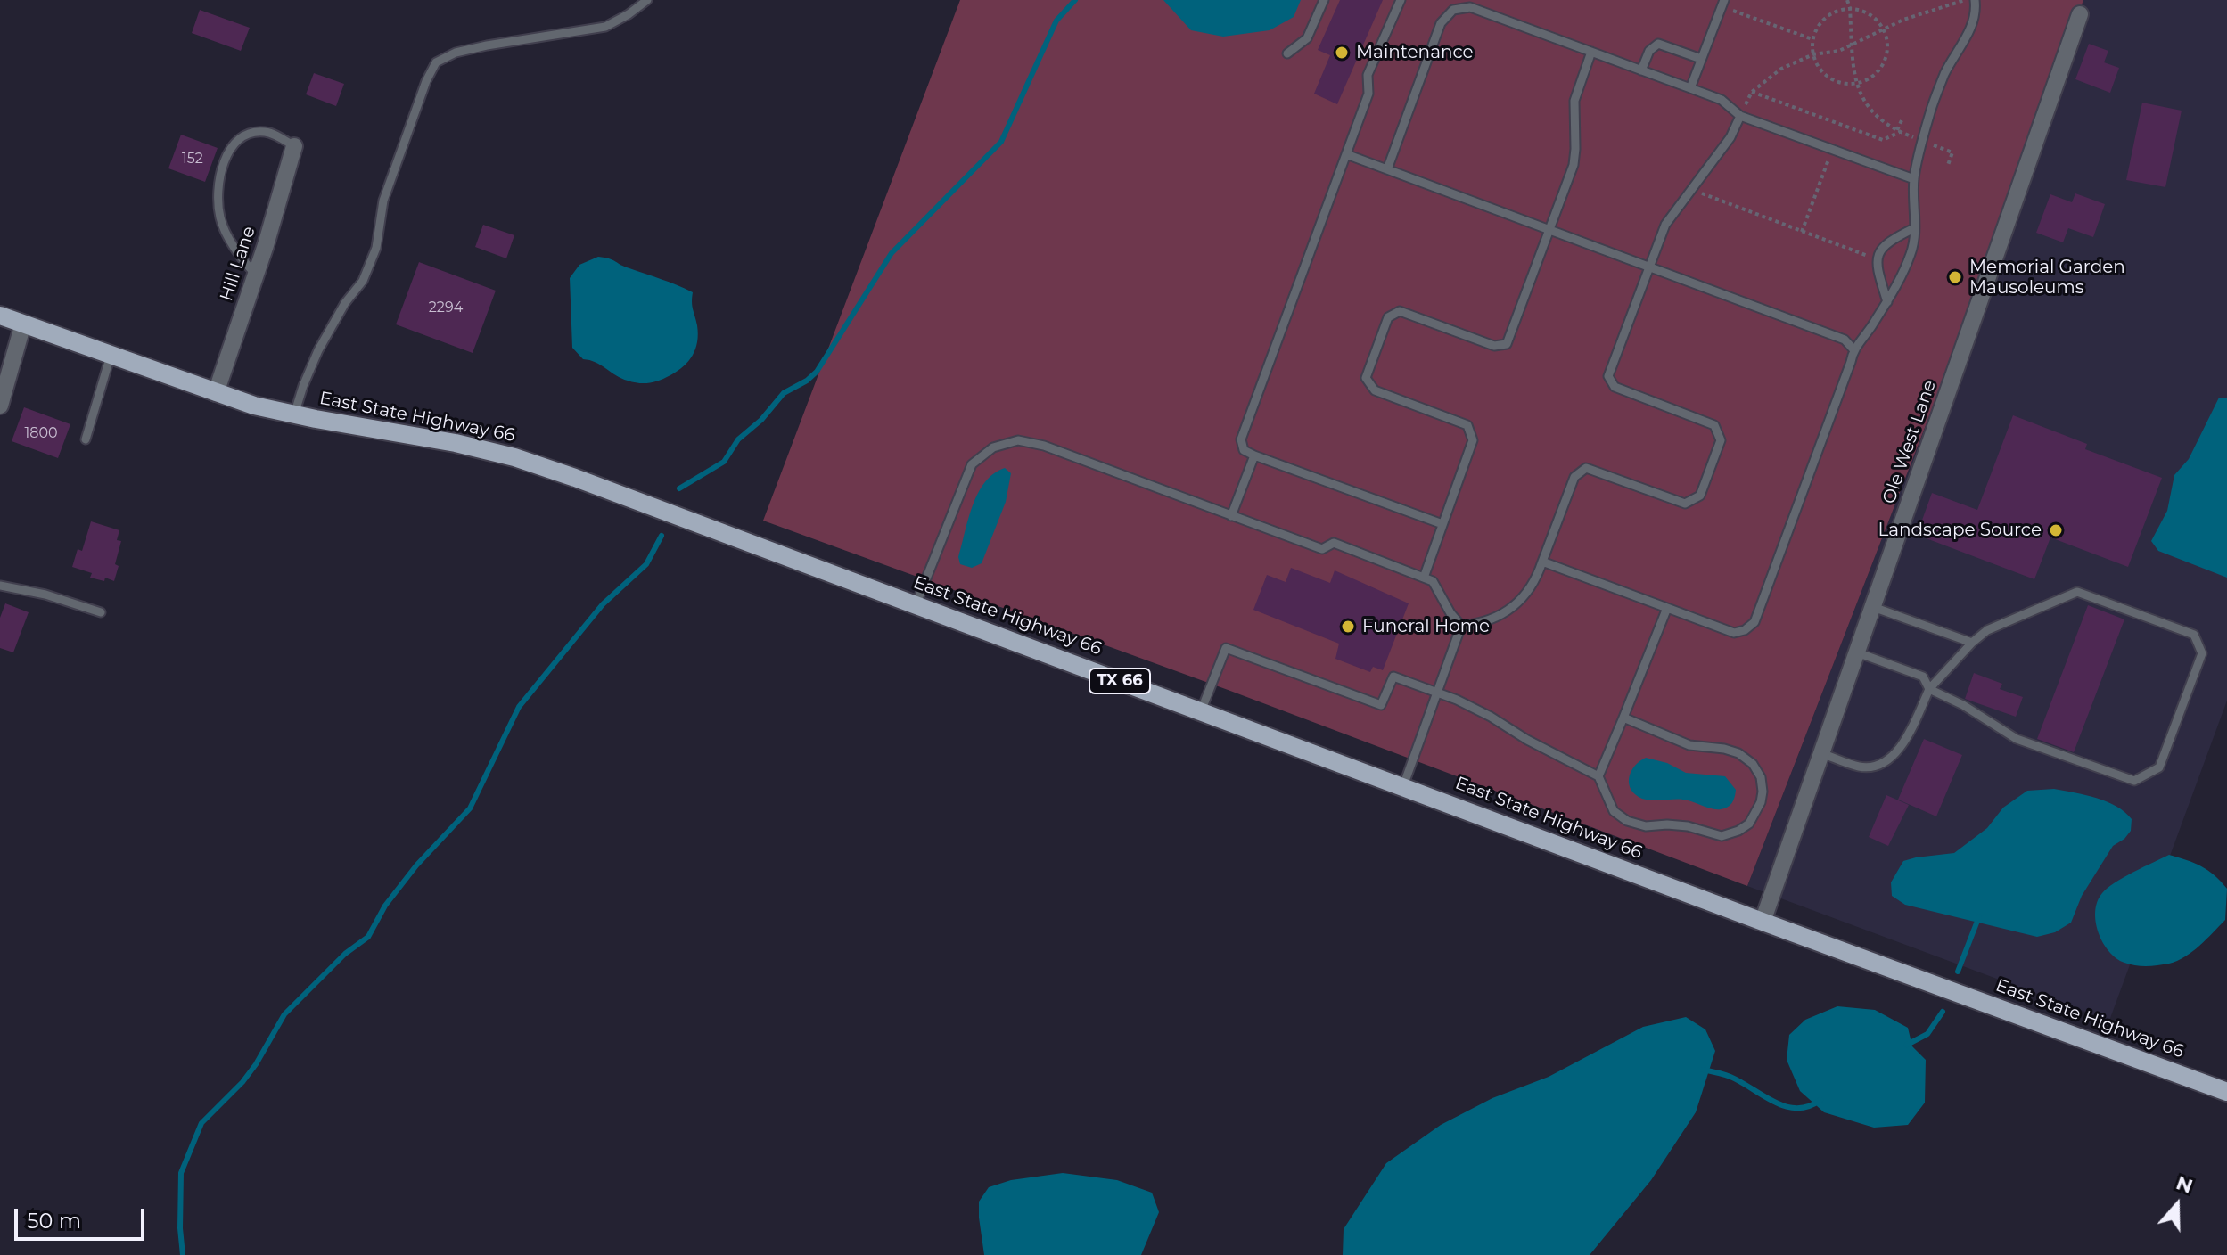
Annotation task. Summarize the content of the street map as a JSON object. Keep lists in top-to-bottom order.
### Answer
{
  "streets": {
    "main road": ["East State Highway 66", "TX 66"],
    "street": ["Hill Lane", "Ole West Lane"]
  },
  "crossings": [
    ["Hill Lane", "East State Highway 66"],
    ["East State Highway 66", "Ole West Lane"]
  ],
  "places": [
    "Maintenance",
    "Memorial Garden Mausoleums",
    "Landscape Source",
    "Funeral Home"
  ],
  "house_numbers": ["152", "2294", "1800"],
  "scale_bar": "50 m",
  "north": "top"
}
